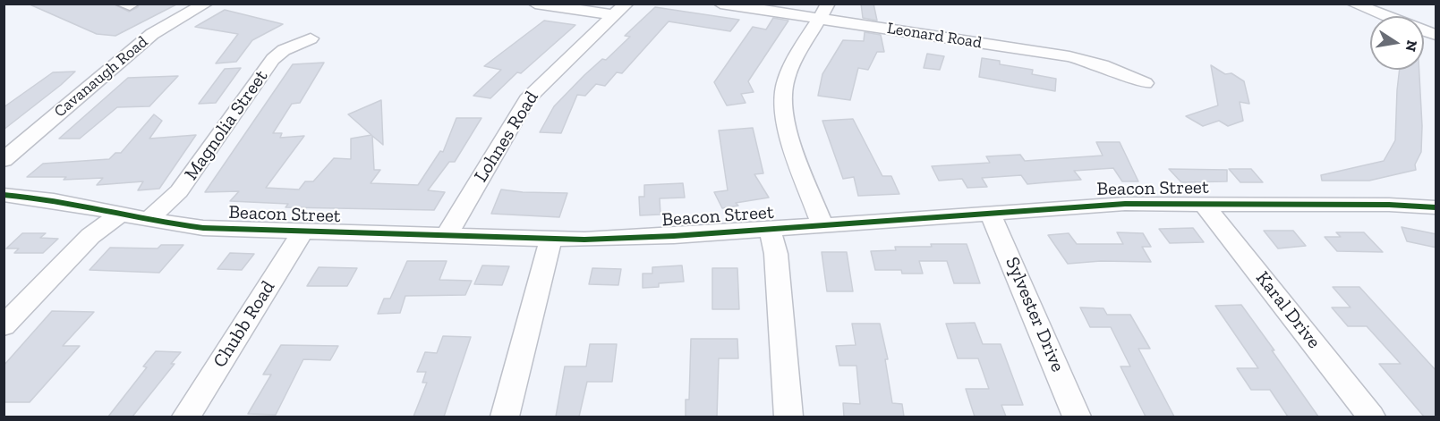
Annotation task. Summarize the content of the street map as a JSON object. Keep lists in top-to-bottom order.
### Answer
{
  "streets": {
    "street": [
      "Leonard Road",
      "Cavanaugh Road",
      "Magnolia Street",
      "Lohnes Road",
      "Beacon Street",
      "Karal Drive",
      "Sylvester Drive",
      "Chubb Road"
    ]
  },
  "crossings": [
    ["Magnolia Street", "Beacon Street"],
    ["Lohnes Road", "Beacon Street"],
    ["Beacon Street", "Karal Drive"],
    ["Beacon Street", "Sylvester Drive"],
    ["Beacon Street", "Chubb Road"]
  ],
  "north": "right"
}
